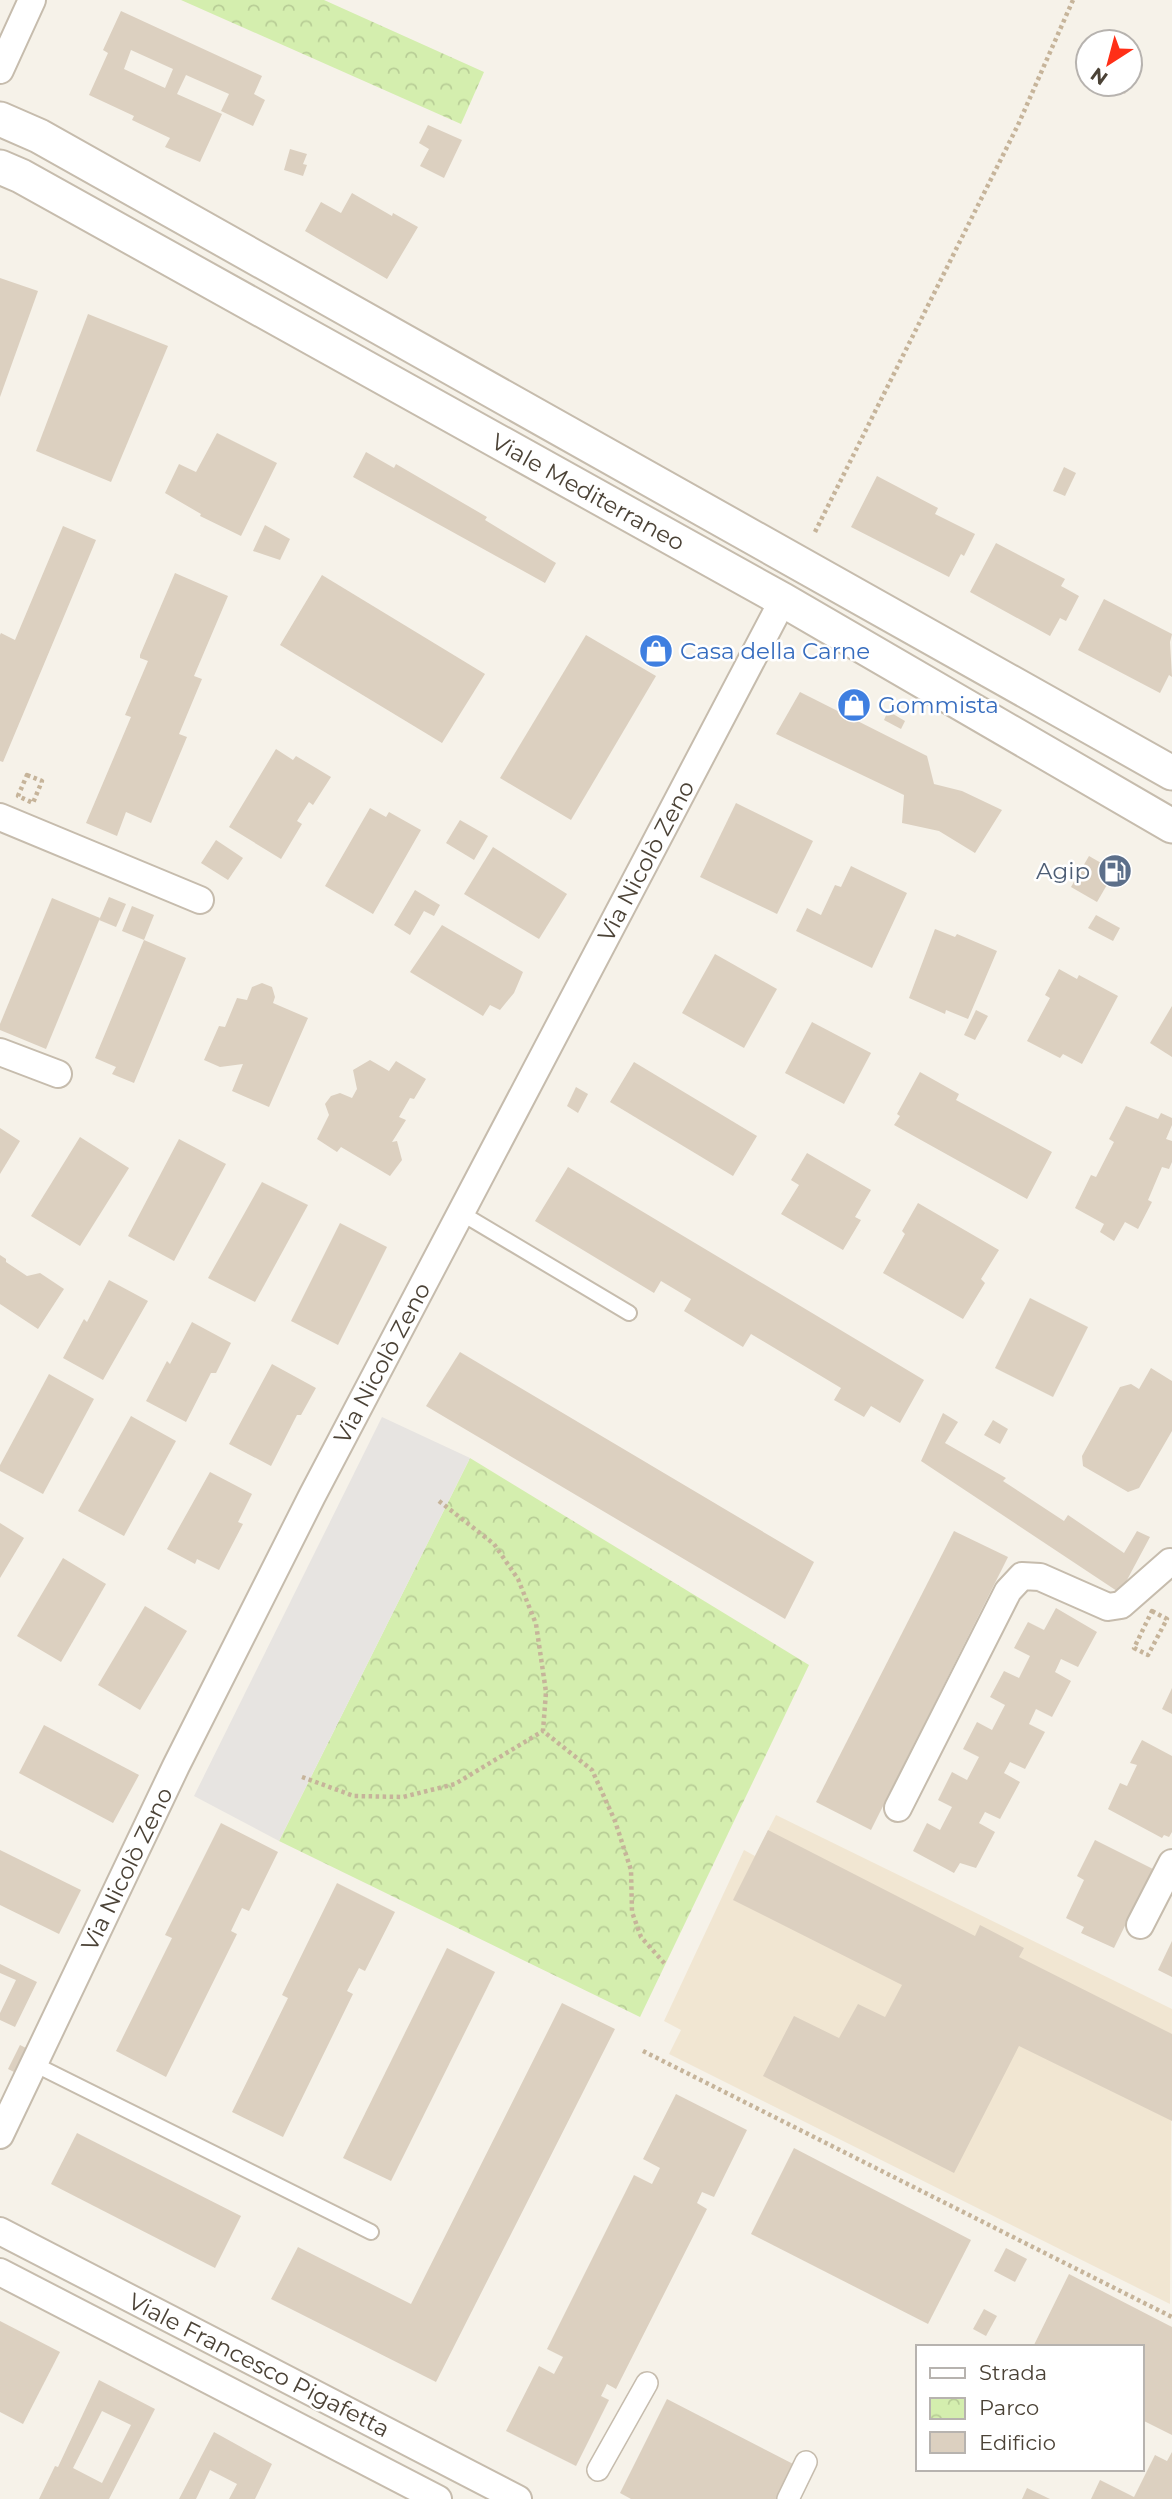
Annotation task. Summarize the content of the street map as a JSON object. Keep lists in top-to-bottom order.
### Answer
{
  "streets": {
    "street": ["Viale Mediterraneo", "Via Nicolò Zeno", "Viale Francesco Pigafetta"]
  },
  "crossings": [
    ["Viale Mediterraneo", "Via Nicolò Zeno"]
  ],
  "places": {
    "shop": ["Casa della Carne", "Gommista"],
    "fuel station": ["Agip"]
  },
  "legend": ["Strada", "Parco", "Edificio"],
  "north": "bottom left"
}
